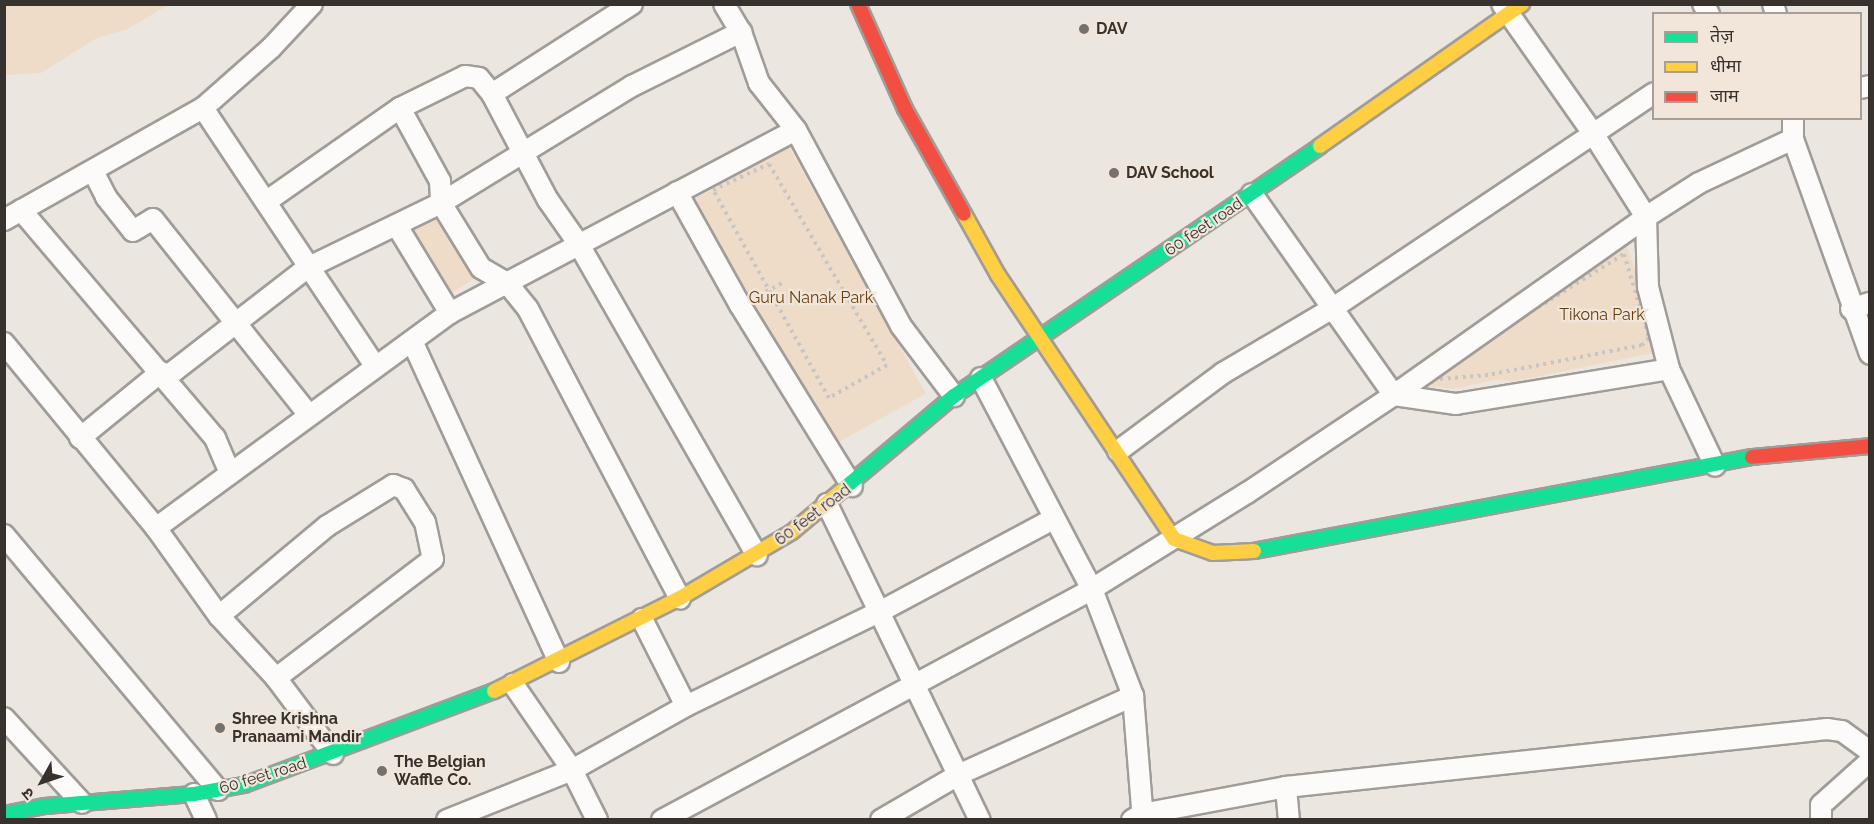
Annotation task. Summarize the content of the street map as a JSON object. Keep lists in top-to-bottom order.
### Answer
{
  "streets": {
    "street": ["60 feet road"]
  },
  "parks": ["Guru Nanak Park", "Tikona Park"],
  "places": [
    "DAV",
    "DAV School",
    "Shree Krishna Pranaami Mandir",
    "The Belgian Waffle Co."
  ],
  "legend": ["तेज़", "धीमा", "जाम"],
  "north": "bottom left"
}
